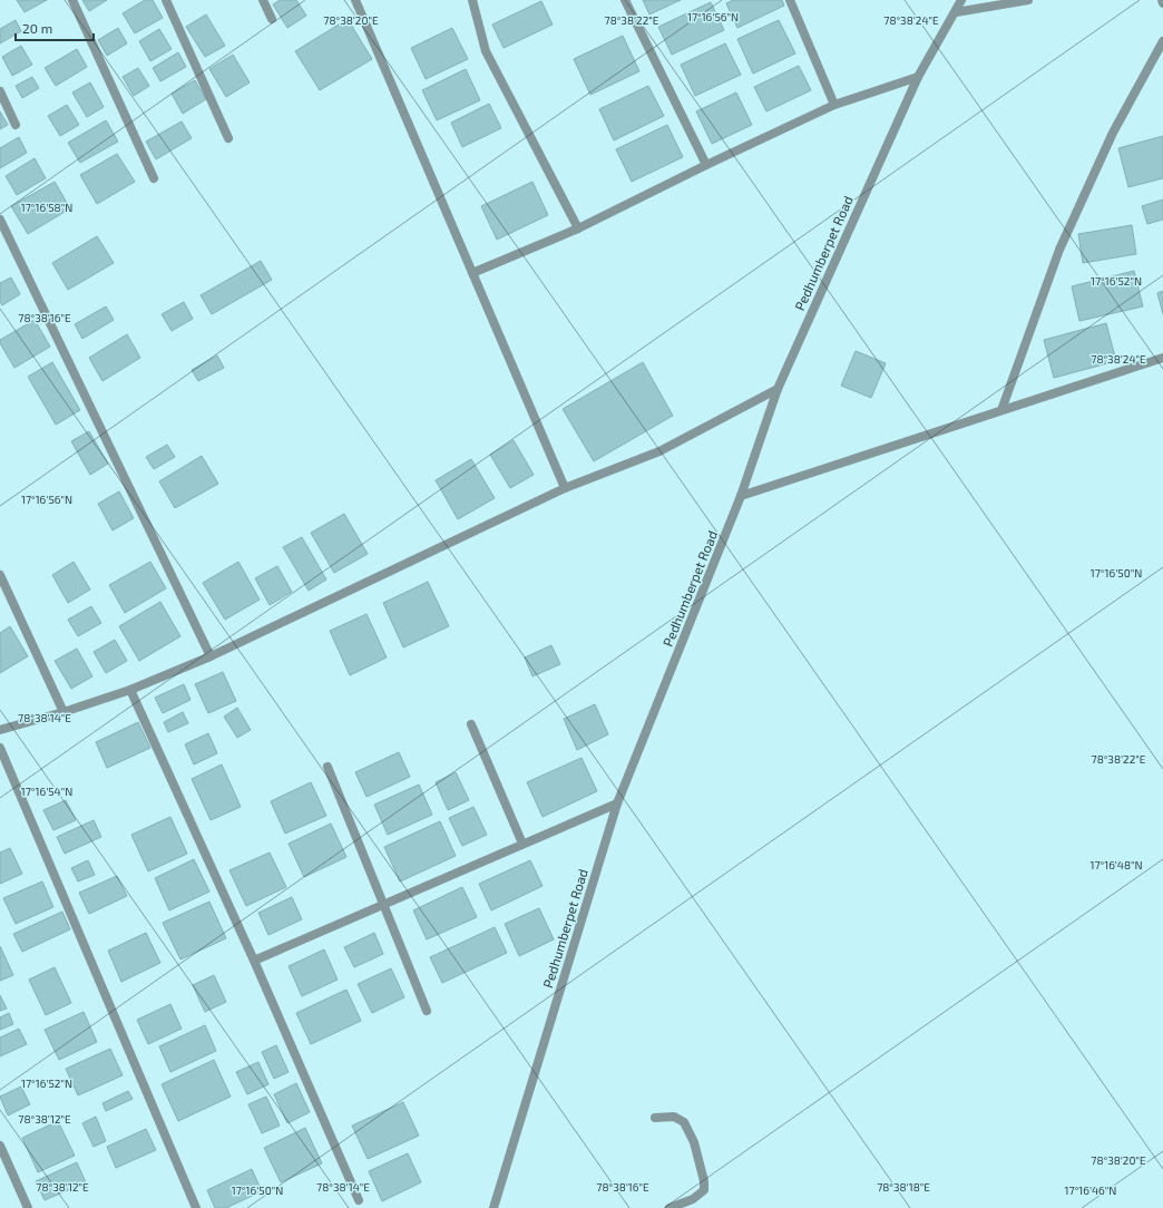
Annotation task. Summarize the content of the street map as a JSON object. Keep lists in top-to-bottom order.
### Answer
{
  "streets": {
    "street": ["Pedhumberpet Road"]
  },
  "scale_bar": "20 m",
  "coordinates": [
    "17°16'56\"N",
    "78°38'20\"E",
    "78°38'22\"E",
    "78°38'24\"E",
    "17°16'58\"N",
    "17°16'52\"N",
    "78°38'16\"E",
    "17°16'50\"N",
    "78°38'14\"E",
    "17°16'54\"N",
    "17°16'48\"N",
    "78°38'12\"E",
    "78°38'18\"E",
    "17°16'46\"N"
  ]
}
